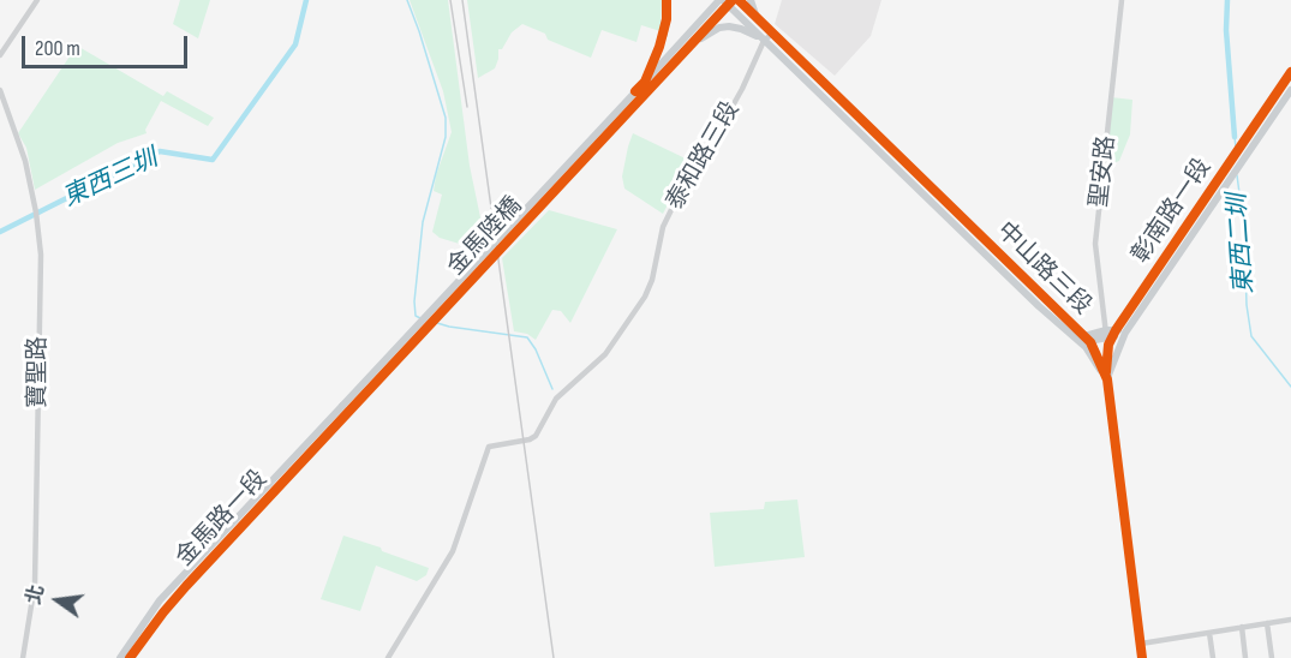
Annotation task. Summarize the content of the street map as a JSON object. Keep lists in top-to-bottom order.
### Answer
{
  "streets": {
    "main road": [
      "彰南路一段",
      "金馬陸橋",
      "中山路三段",
      "金馬路一段"
    ],
    "street": ["泰和路三段", "聖安路", "寶聖路"]
  },
  "crossings": [
    ["泰和路三段", "中山路三段"],
    ["聖安路", "彰南路一段"],
    ["彰南路一段", "中山路三段"],
    ["金馬陸橋", "金馬路一段"]
  ],
  "water": ["東西三圳", "東西二圳"],
  "scale_bar": "200 m",
  "north": "left"
}
